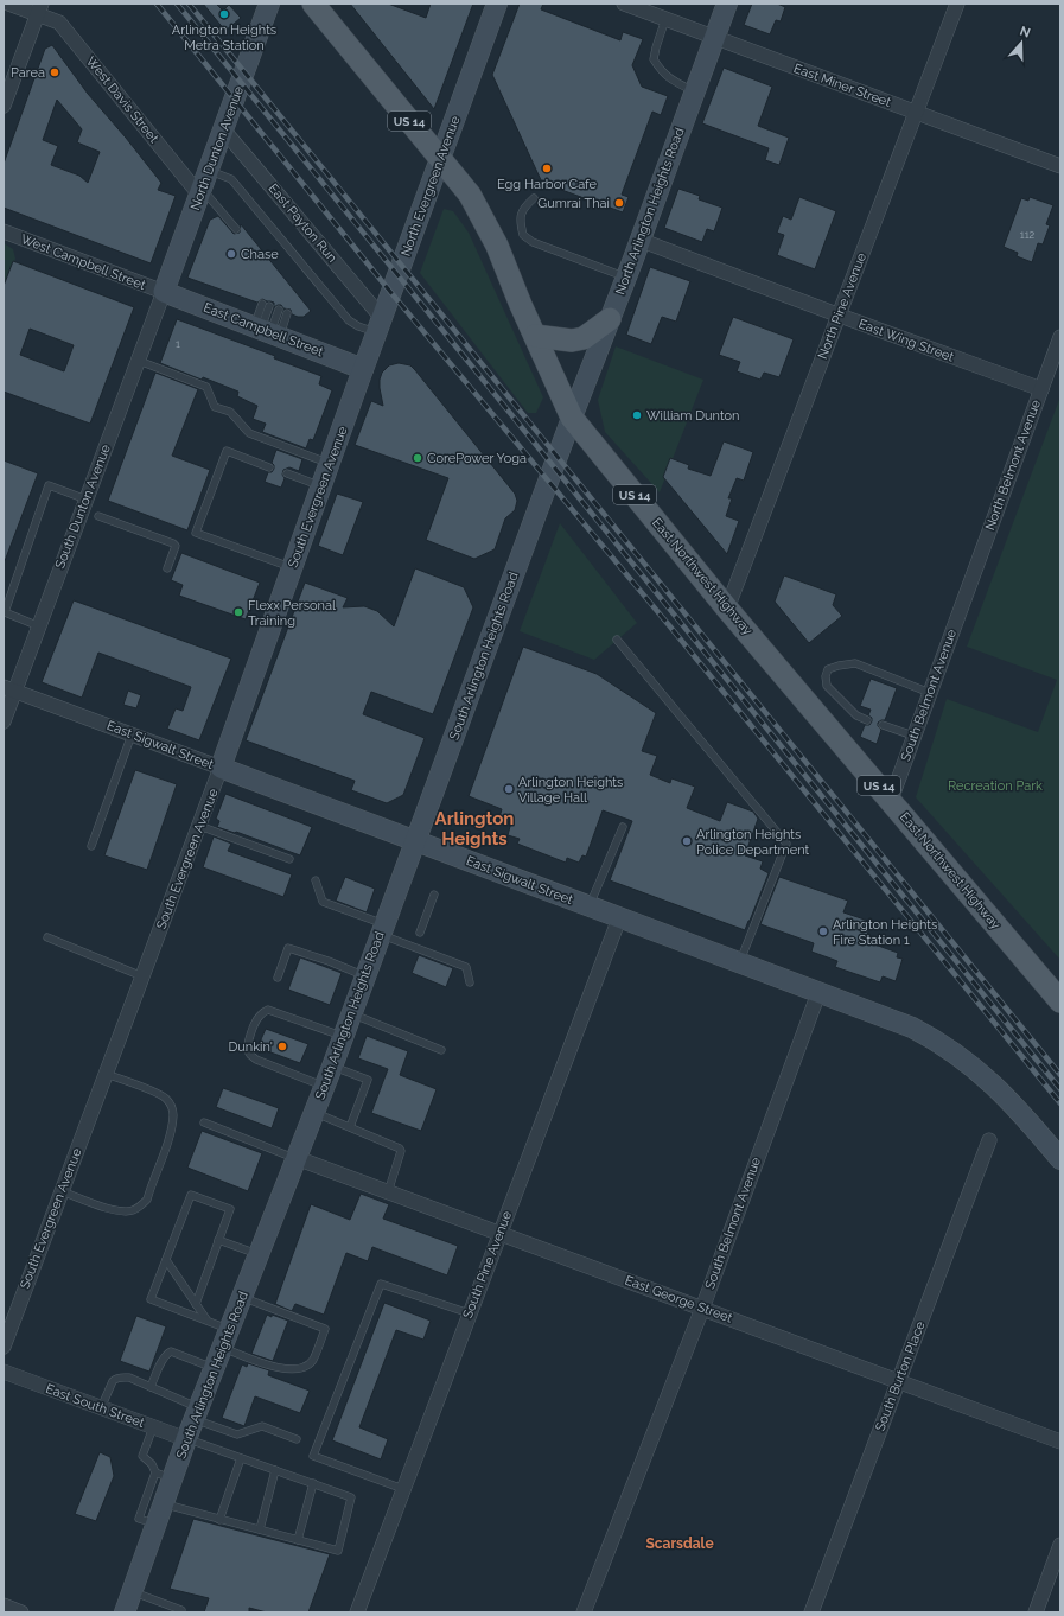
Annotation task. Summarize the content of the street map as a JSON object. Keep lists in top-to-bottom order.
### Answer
{
  "streets": {
    "main road": ["US 14", "East Northwest Highway"],
    "street": [
      "East Miner Street",
      "West Davis Street",
      "North Dunton Avenue",
      "North Evergreen Avenue",
      "North Arlington Heights Road",
      "East Payton Run",
      "West Campbell Street",
      "North Pine Avenue",
      "East Campbell Street",
      "East Wing Street",
      "North Belmont Avenue",
      "South Evergreen Avenue",
      "South Dunton Avenue",
      "South Arlington Heights Road",
      "South Belmont Avenue",
      "East Sigwalt Street",
      "South Pine Avenue",
      "East George Street",
      "South Burton Place",
      "East South Street"
    ]
  },
  "crossings": [
    ["East Miner Street", "North Arlington Heights Road"],
    ["East Miner Street", "North Pine Avenue"],
    ["West Davis Street", "North Dunton Avenue"],
    ["North Dunton Avenue", "East Payton Run"],
    ["North Dunton Avenue", "West Campbell Street"],
    ["North Dunton Avenue", "East Campbell Street"],
    ["North Dunton Avenue", "South Dunton Avenue"],
    ["North Evergreen Avenue", "East Payton Run"],
    ["North Evergreen Avenue", "East Campbell Street"],
    ["North Evergreen Avenue", "South Evergreen Avenue"],
    ["North Evergreen Avenue", "East Northwest Highway"],
    ["North Arlington Heights Road", "East Wing Street"],
    ["North Arlington Heights Road", "East Northwest Highway"],
    ["North Arlington Heights Road", "South Arlington Heights Road"],
    ["West Campbell Street", "East Campbell Street"],
    ["West Campbell Street", "South Dunton Avenue"],
    ["North Pine Avenue", "East Wing Street"],
    ["North Pine Avenue", "East Northwest Highway"],
    ["East Campbell Street", "South Evergreen Avenue"],
    ["East Campbell Street", "South Dunton Avenue"],
    ["East Wing Street", "North Belmont Avenue"],
    ["North Belmont Avenue", "South Belmont Avenue"],
    ["South Evergreen Avenue", "East Sigwalt Street"],
    ["South Dunton Avenue", "East Sigwalt Street"],
    ["East Northwest Highway", "South Arlington Heights Road"],
    ["East Northwest Highway", "South Belmont Avenue"],
    ["South Arlington Heights Road", "East Sigwalt Street"],
    ["South Arlington Heights Road", "East George Street"],
    ["South Arlington Heights Road", "East South Street"],
    ["South Belmont Avenue", "East Sigwalt Street"],
    ["South Belmont Avenue", "East George Street"],
    ["East Sigwalt Street", "South Pine Avenue"],
    ["South Pine Avenue", "East George Street"],
    ["East George Street", "South Burton Place"]
  ],
  "districts": ["Arlington Heights", "Scarsdale"],
  "parks": ["Recreation Park"],
  "places": [
    "Arlington Heights Metra Station",
    "Parea",
    "Egg Harbor Cafe",
    "Gumrai Thai",
    "Chase",
    "William Dunton",
    "CorePower Yoga",
    "Flexx Personal Training",
    "Arlington Heights Village Hall",
    "Arlington Heights Police Department",
    "Arlington Heights Fire Station 1",
    "Dunkin'"
  ],
  "house_numbers": ["112", "1"],
  "north": "top"
}
